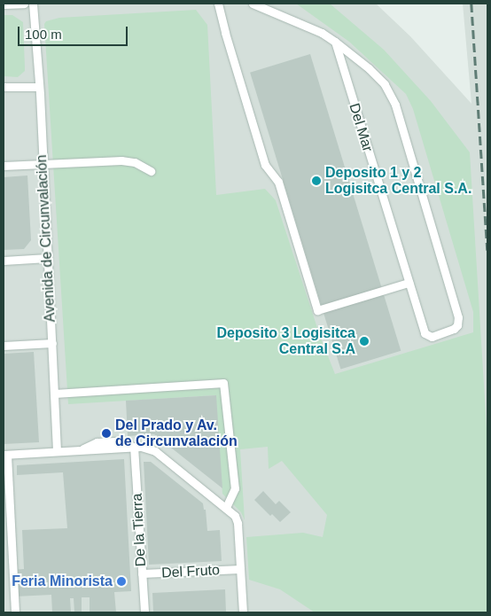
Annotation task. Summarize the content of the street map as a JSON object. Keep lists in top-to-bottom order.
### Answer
{
  "streets": {
    "street": [
      "Del Mar",
      "Avenida de Circunvalación",
      "De la Tierra",
      "Del Fruto"
    ]
  },
  "crossings": [
    ["De la Tierra", "Del Fruto"]
  ],
  "places": [
    "Deposito 1 y 2 Logisitca Central S.A.",
    "Deposito 3 Logisitca Central S.A",
    "Del Prado y Av. de Circunvalación",
    "Feria Minorista"
  ],
  "scale_bar": "100 m"
}
